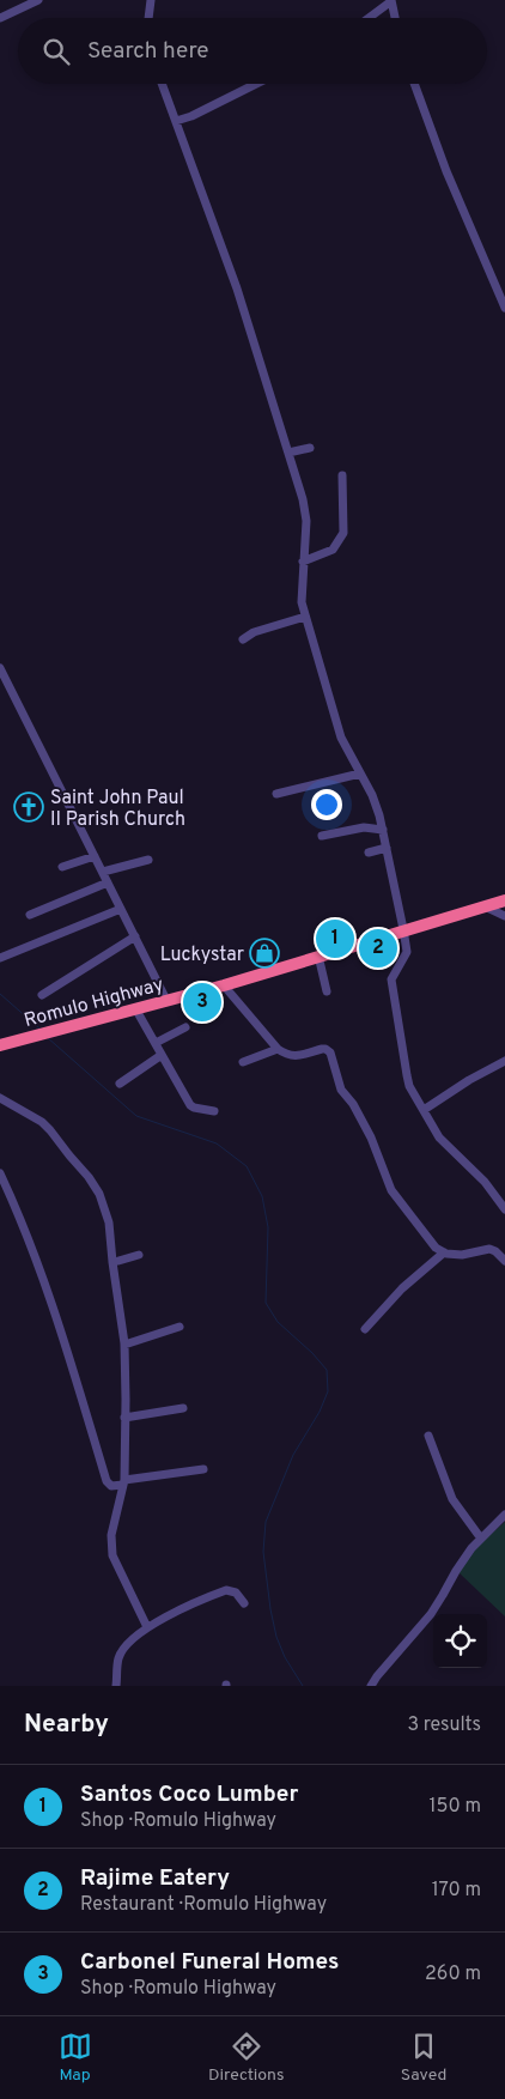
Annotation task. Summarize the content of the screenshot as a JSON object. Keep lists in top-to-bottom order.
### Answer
{
  "streets": {
    "highway": ["Romulo Highway"]
  },
  "places": {
    "church": ["Saint John Paul II Parish Church"],
    "shop": ["Luckystar"]
  },
  "page": {
    "search": "Search here",
    "pins": ["1", "2", "3"],
    "heading": ["Nearby", "3 results"],
    "list": [
      {
        "mark": "1",
        "name": "Santos Coco Lumber",
        "note": "Shop · Romulo Highway",
        "value": "150 m"
      },
      {
        "mark": "2",
        "name": "Rajime Eatery",
        "note": "Restaurant · Romulo Highway",
        "value": "170 m"
      },
      {
        "mark": "3",
        "name": "Carbonel Funeral Homes",
        "note": "Shop · Romulo Highway",
        "value": "260 m"
      }
    ],
    "nav": ["Map", "Directions", "Saved"]
  }
}
